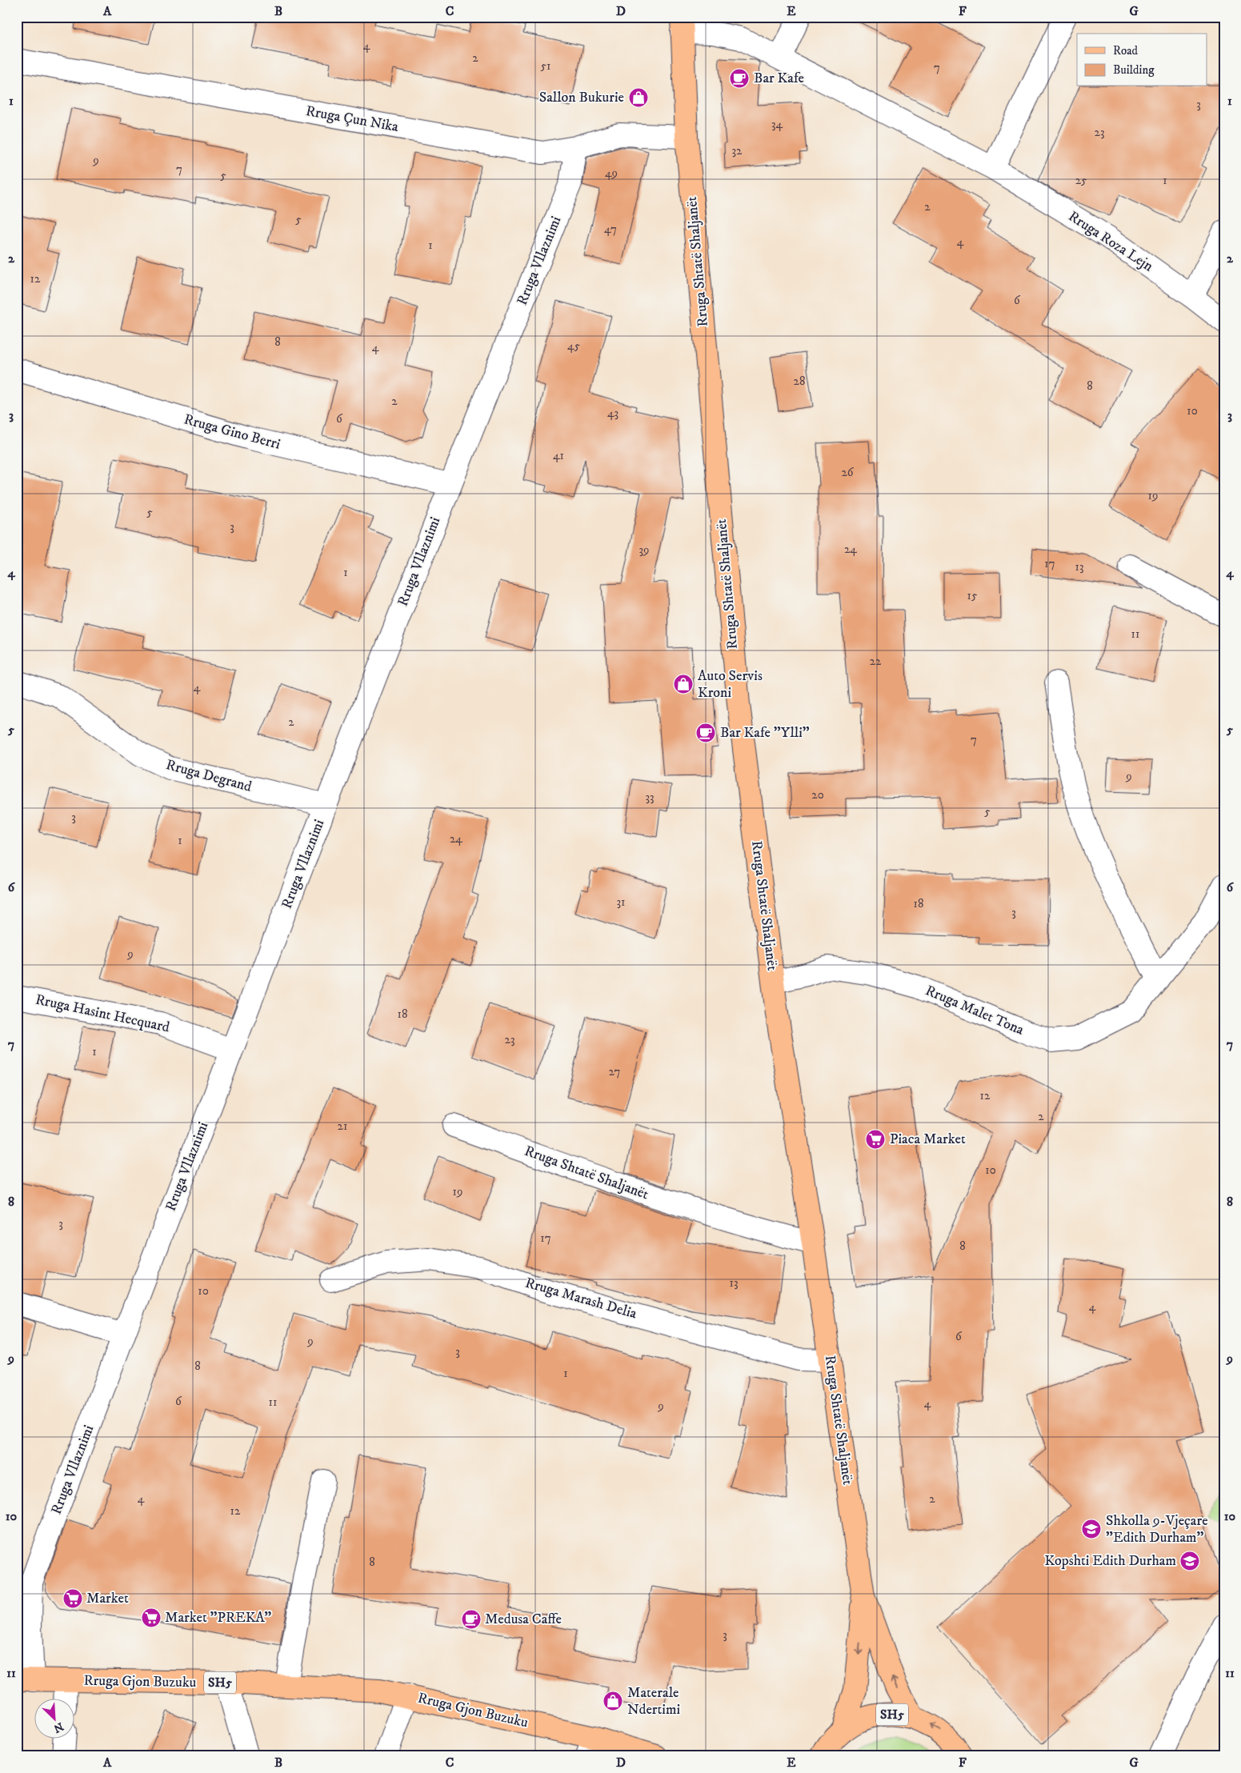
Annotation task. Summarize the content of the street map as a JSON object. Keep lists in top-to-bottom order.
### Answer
{
  "streets": {
    "main road": ["Rruga Shtatë Shaljanët", "Rruga Gjon Buzuku", "SH5"],
    "street": [
      "Rruga Çun Nika",
      "Rruga Roza Lejn",
      "Rruga Vllaznimi",
      "Rruga Gino Berri",
      "Rruga Degrand",
      "Rruga Malet Tona",
      "Rruga Hasint Hecquard",
      "Rruga Marash Delia"
    ]
  },
  "crossings": [
    ["Rruga Çun Nika", "Rruga Vllaznimi"],
    ["Rruga Çun Nika", "Rruga Shtatë Shaljanët"],
    ["Rruga Roza Lejn", "Rruga Shtatë Shaljanët"],
    ["Rruga Vllaznimi", "Rruga Gino Berri"],
    ["Rruga Vllaznimi", "Rruga Degrand"],
    ["Rruga Vllaznimi", "Rruga Hasint Hecquard"],
    ["Rruga Vllaznimi", "Rruga Gjon Buzuku"],
    ["Rruga Shtatë Shaljanët", "Rruga Malet Tona"],
    ["Rruga Shtatë Shaljanët", "Rruga Marash Delia"],
    ["Rruga Shtatë Shaljanët", "SH5"]
  ],
  "places": {
    "cafe": ["Bar Kafe", "Bar Kafe \"Ylli\"", "Medusa Caffe"],
    "shop": ["Sallon Bukurie", "Auto Servis Kroni", "Materale Ndertimi"],
    "supermarket": ["Piaca Market", "Market", "Market \"PREKA\""],
    "school or university": ["Shkolla 9-Vjeçare \"Edith Durham\"", "Kopshti Edith Durham"]
  },
  "house_numbers": [
    "4",
    "2",
    "51",
    "7",
    "3",
    "34",
    "23",
    "32",
    "9",
    "7",
    "49",
    "5",
    "25",
    "1",
    "2",
    "5",
    "47",
    "4",
    "1",
    "12",
    "6",
    "8",
    "45",
    "4",
    "28",
    "8",
    "2",
    "10",
    "43",
    "6",
    "41",
    "26",
    "19",
    "5",
    "3",
    "24",
    "39",
    "17",
    "13",
    "1",
    "15",
    "11",
    "22",
    "4",
    "2",
    "7",
    "9",
    "20",
    "33",
    "5",
    "3",
    "24",
    "1",
    "31",
    "18",
    "3",
    "9",
    "18",
    "23",
    "1",
    "27",
    "12",
    "2",
    "21",
    "10",
    "19",
    "3",
    "17",
    "8",
    "13",
    "10",
    "4",
    "6",
    "9",
    "3",
    "8",
    "1",
    "6",
    "11",
    "4",
    "9",
    "4",
    "2",
    "12",
    "8",
    "3"
  ],
  "legend": ["Road", "Building"],
  "north": "bottom right",
  "grid": {
    "columns": [
      "A",
      "B",
      "C",
      "D",
      "E",
      "F",
      "G"
    ],
    "rows": [
      "1",
      "2",
      "3",
      "4",
      "5",
      "6",
      "7",
      "8",
      "9",
      "10",
      "11"
    ]
  }
}
